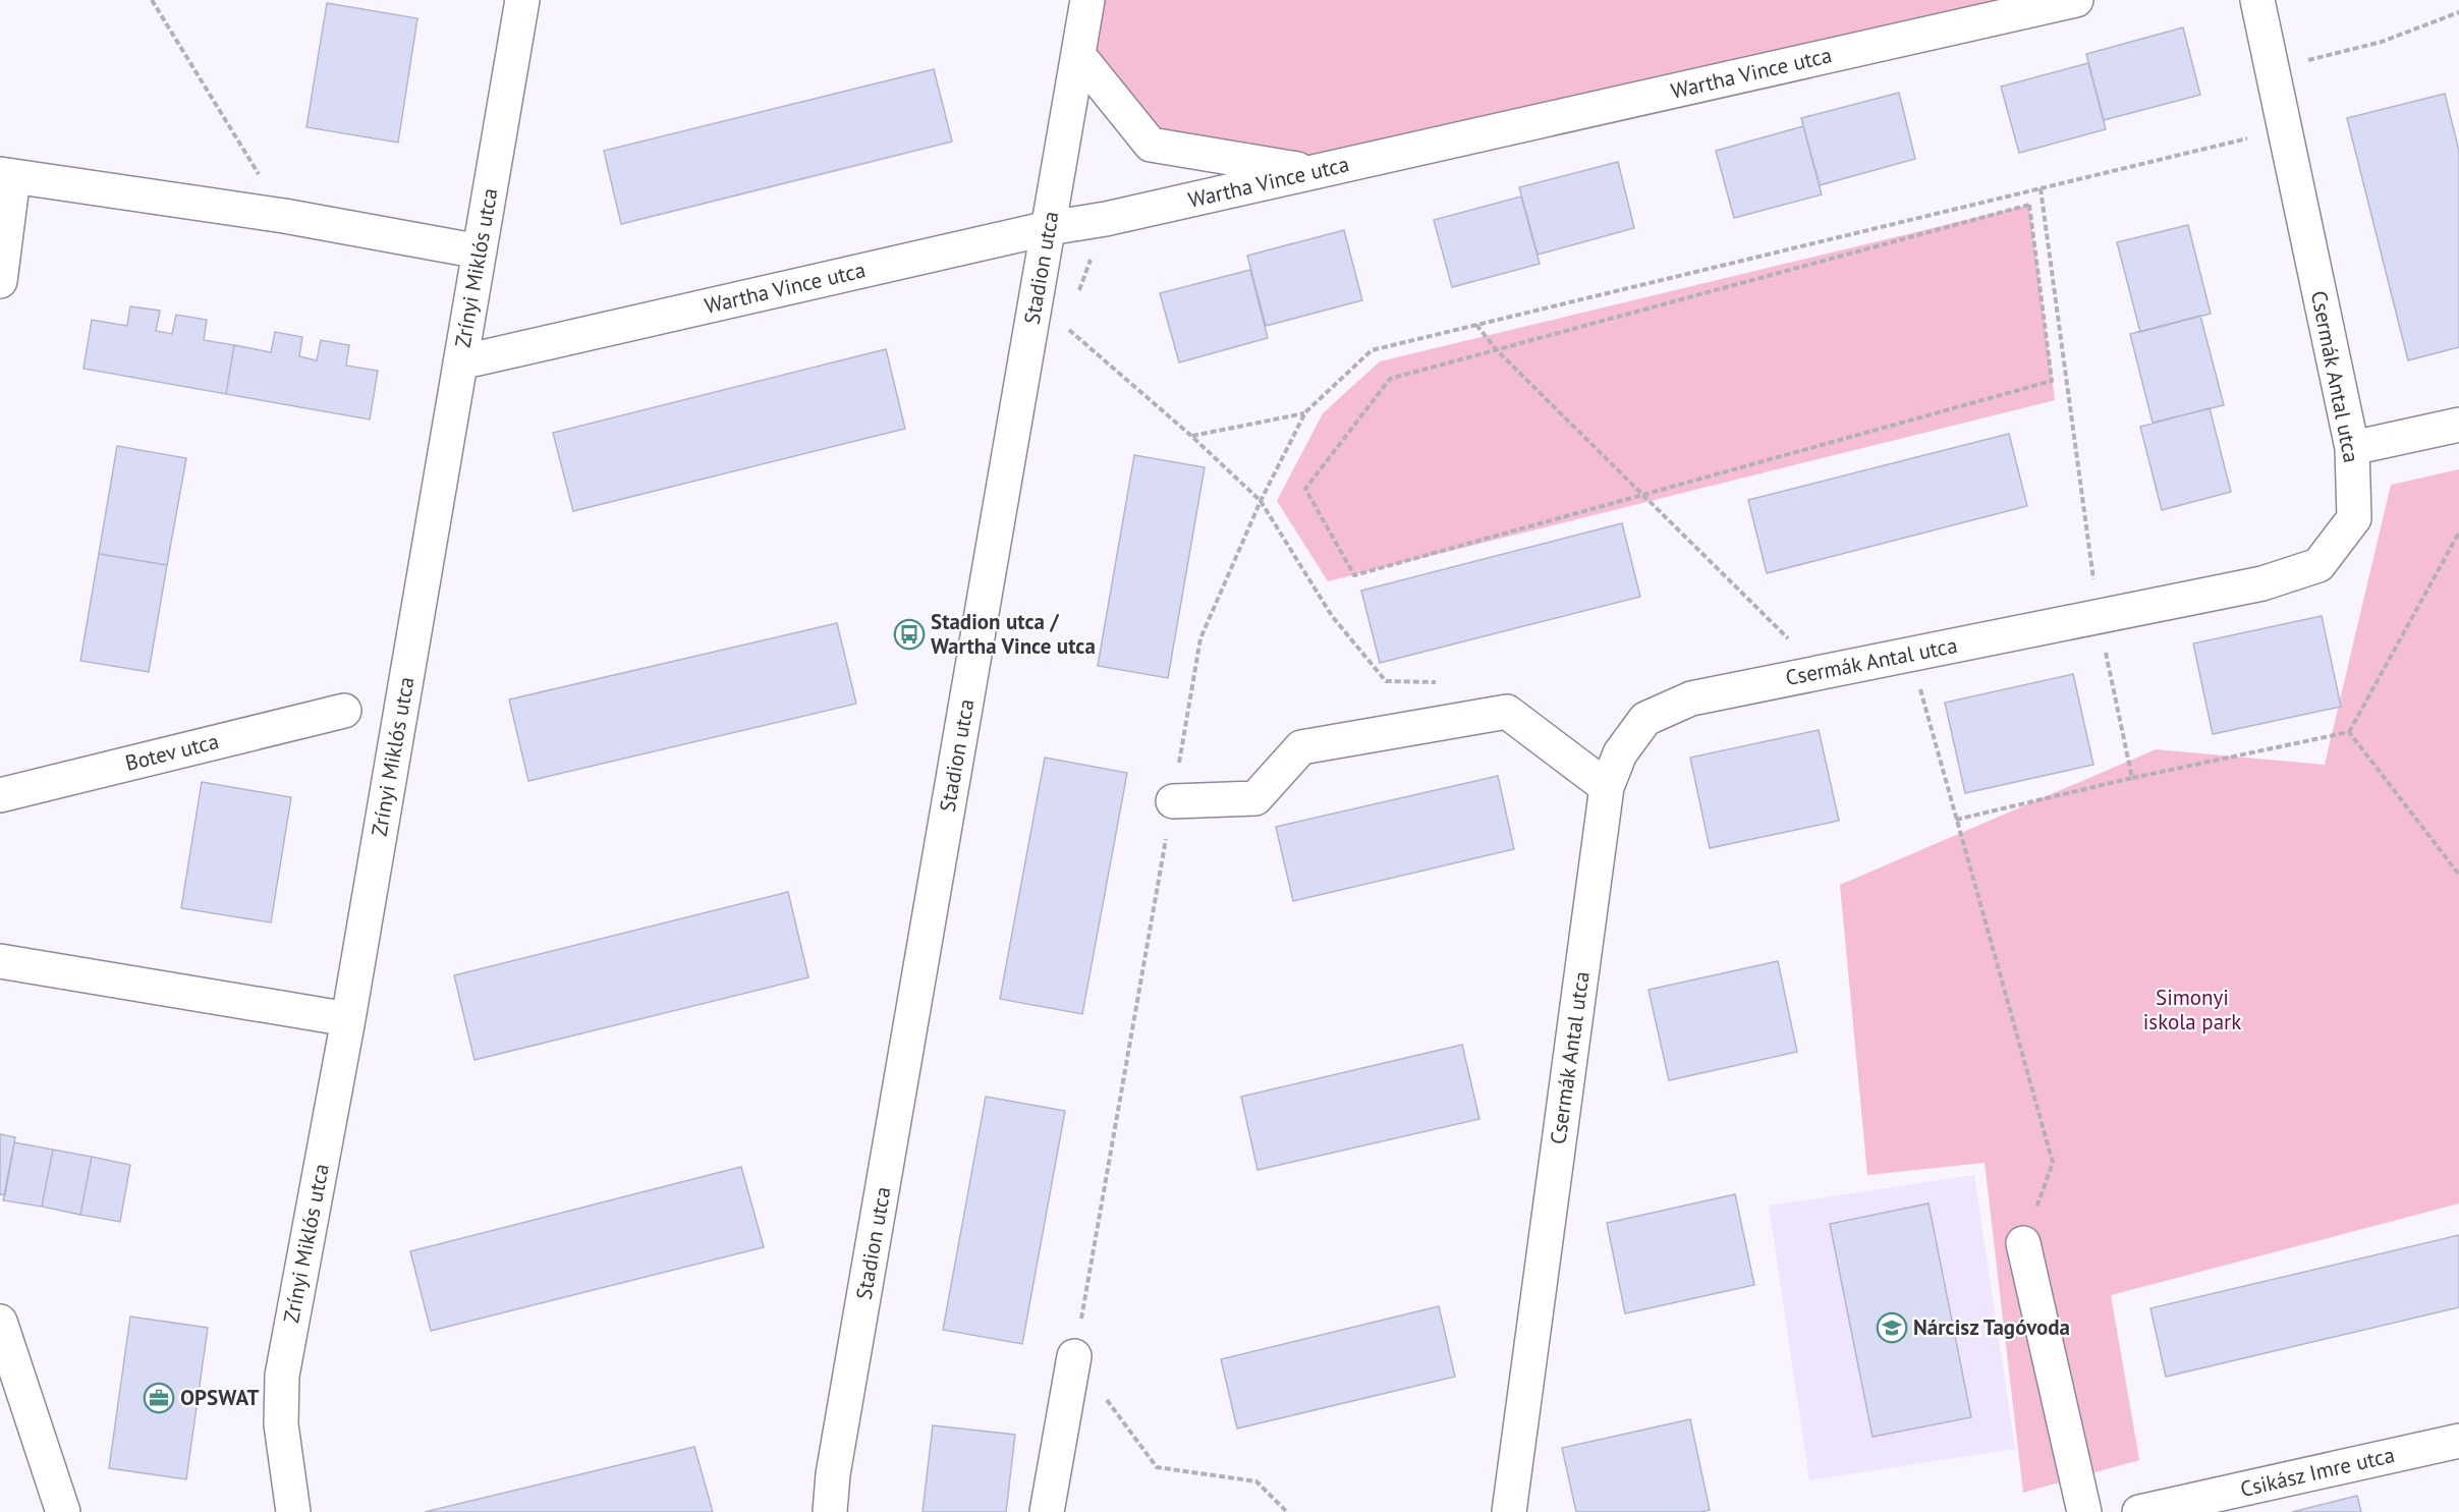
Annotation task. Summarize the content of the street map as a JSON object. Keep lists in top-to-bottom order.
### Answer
{
  "streets": {
    "street": [
      "Wartha Vince utca",
      "Zrínyi Miklós utca",
      "Stadion utca",
      "Csermák Antal utca",
      "Botev utca",
      "Csikász Imre utca"
    ]
  },
  "crossings": [
    ["Wartha Vince utca", "Zrínyi Miklós utca"],
    ["Wartha Vince utca", "Stadion utca"]
  ],
  "parks": ["Simonyi iskola park"],
  "places": {
    "bus stop": ["Stadion utca / Wartha Vince utca"],
    "school or university": ["Nárcisz Tagóvoda"],
    "office": ["OPSWAT"]
  }
}
